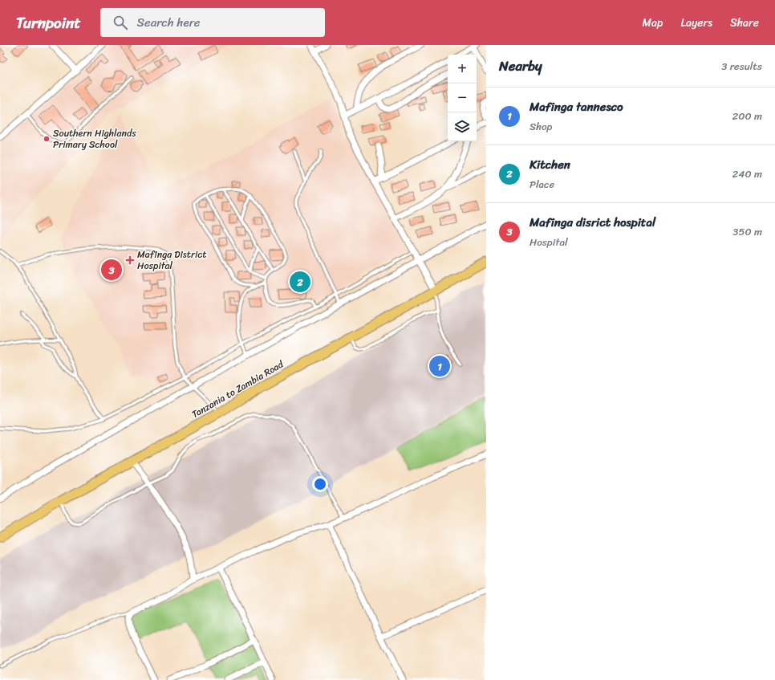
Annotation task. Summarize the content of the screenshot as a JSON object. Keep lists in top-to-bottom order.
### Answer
{
  "streets": {
    "highway": ["Tanzania to Zambia Road"]
  },
  "places": {
    "other": ["Southern Highlands Primary School"],
    "health": ["Mafinga District Hospital"]
  },
  "page": {
    "header": "Turnpoint",
    "search": "Search here",
    "nav": ["Map", "Layers", "Share"],
    "heading": ["Nearby", "3 results"],
    "map_buttons": ["+", "−"],
    "list": [
      {
        "mark": "1",
        "name": "Mafinga tannesco",
        "note": "Shop",
        "value": "200 m"
      },
      {
        "mark": "2",
        "name": "Kitchen",
        "note": "Place",
        "value": "240 m"
      },
      {
        "mark": "3",
        "name": "Mafinga disrict hospital",
        "note": "Hospital",
        "value": "350 m"
      }
    ],
    "pins": ["3", "2", "1"]
  }
}
